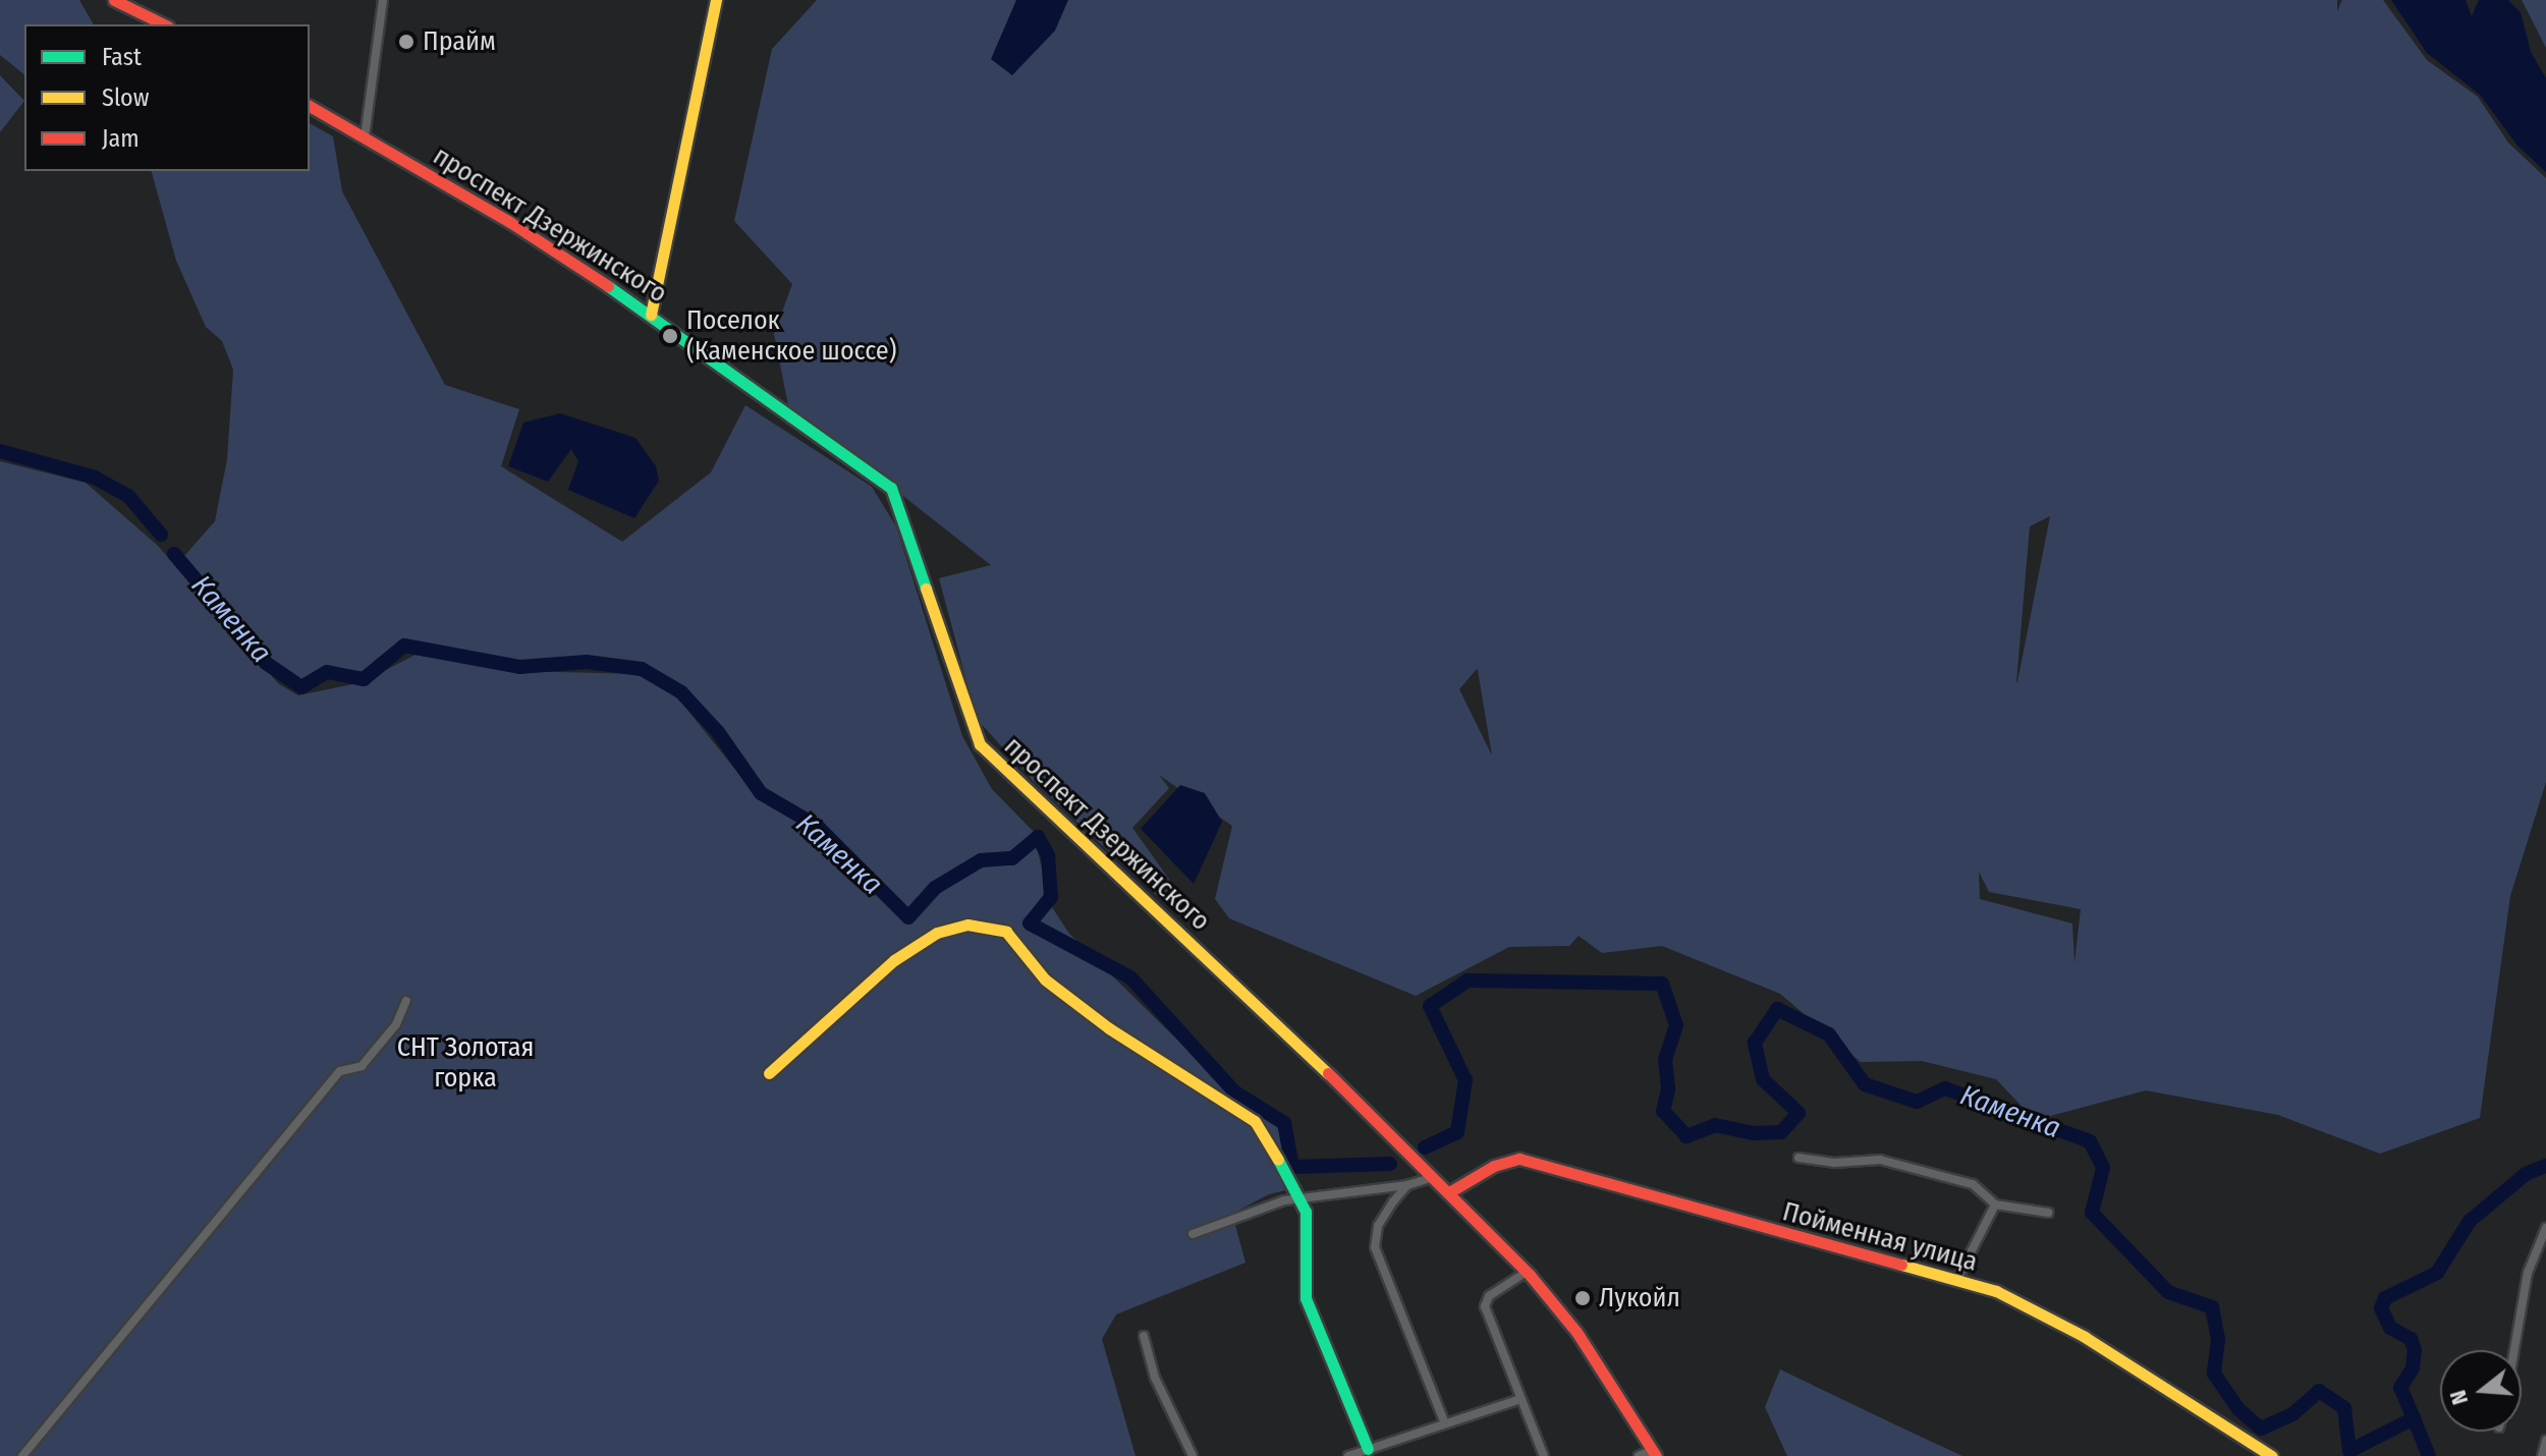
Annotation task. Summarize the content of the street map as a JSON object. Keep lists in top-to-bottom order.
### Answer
{
  "streets": {
    "street": ["проспект Дзержинского", "Пойменная улица"]
  },
  "crossings": [
    ["проспект Дзержинского", "Пойменная улица"]
  ],
  "water": ["Каменка"],
  "parks": ["СНТ Золотая горка"],
  "places": ["Прайм", "Поселок (Каменское шоссе)", "Лукойл"],
  "legend": ["Fast", "Slow", "Jam"],
  "north": "left"
}
